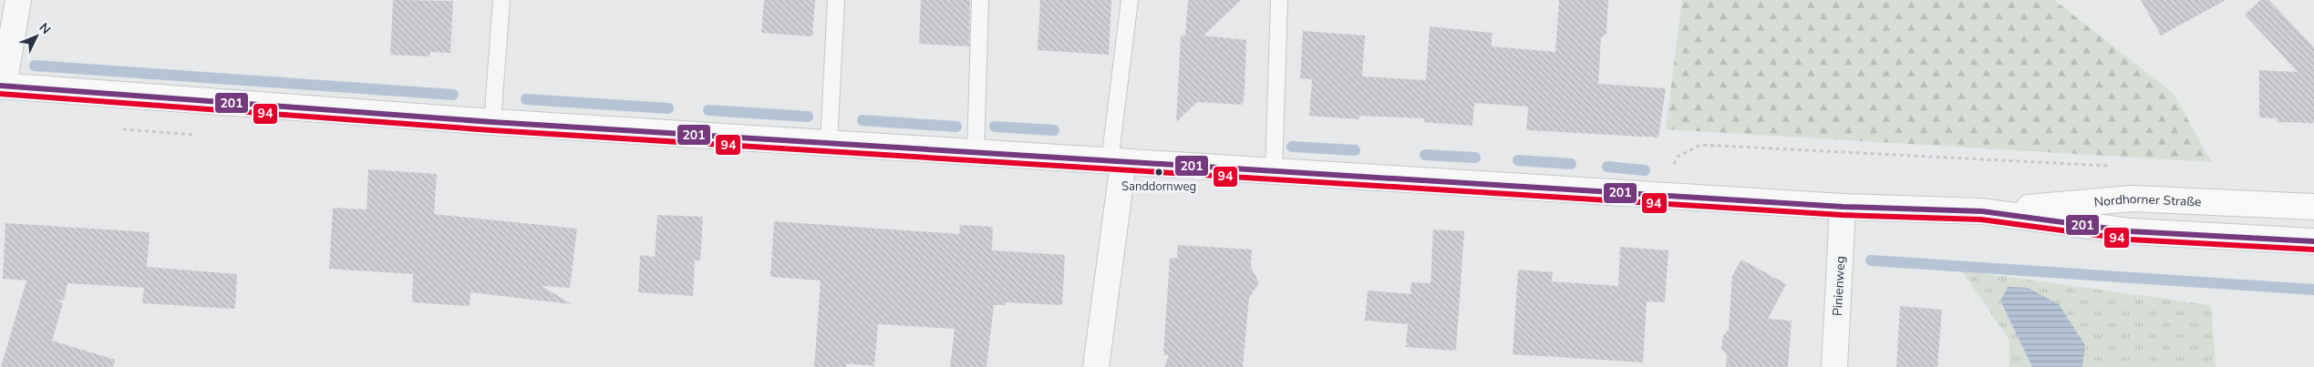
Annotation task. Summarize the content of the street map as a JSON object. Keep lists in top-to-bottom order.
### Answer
{
  "streets": {
    "street": ["Nordhorner Straße", "Pinienweg"]
  },
  "crossings": [
    ["Nordhorner Straße", "Pinienweg"]
  ],
  "places": ["Sanddornweg"],
  "lines": ["transit line 201", "transit line 94"],
  "north": "top right"
}
